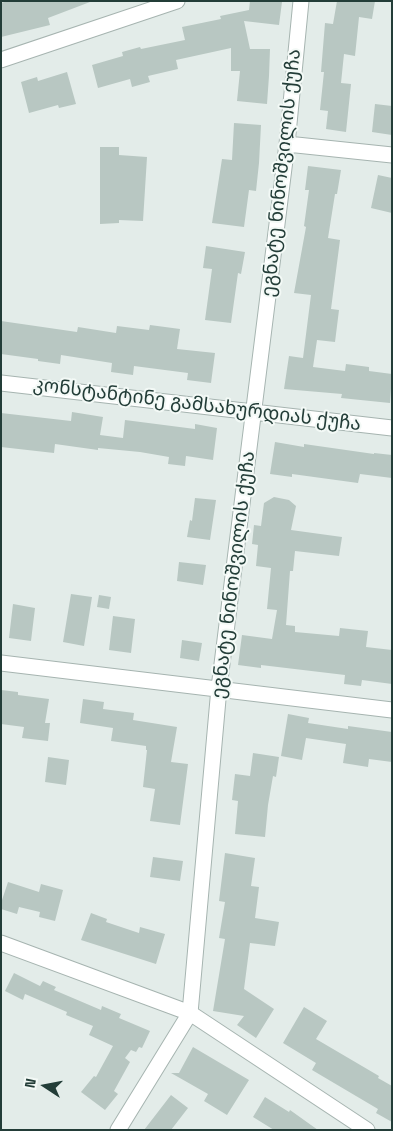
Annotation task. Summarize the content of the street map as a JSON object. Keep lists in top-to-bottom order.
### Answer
{
  "streets": {
    "street": ["ეგნატე ნინოშვილის ქუჩა", "კონსტანტინე გამსახურდიას ქუჩა"]
  },
  "crossings": [
    ["ეგნატე ნინოშვილის ქუჩა", "კონსტანტინე გამსახურდიას ქუჩა"]
  ],
  "north": "left"
}
